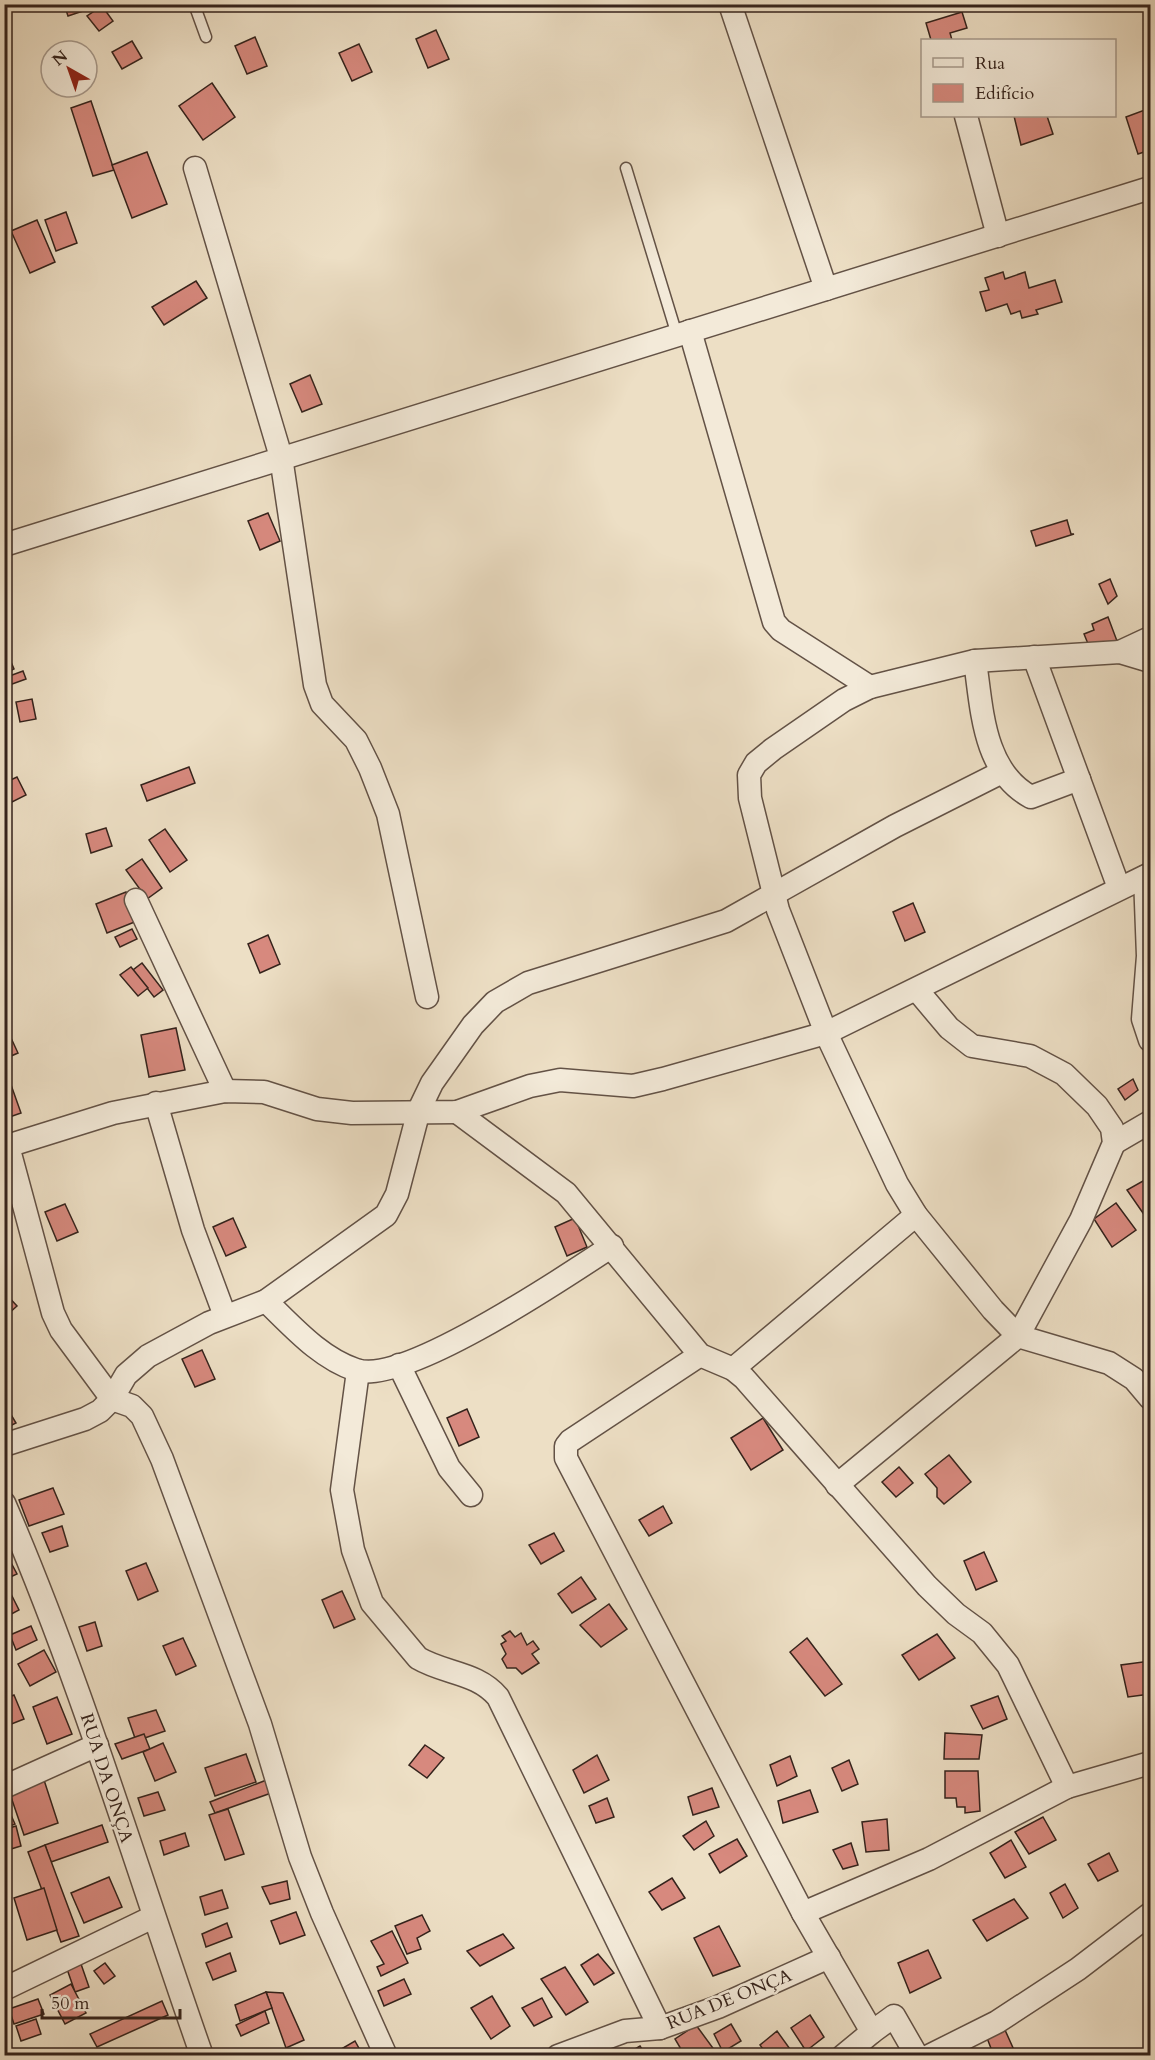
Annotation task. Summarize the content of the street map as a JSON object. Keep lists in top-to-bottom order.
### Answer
{
  "streets": {
    "street": ["RUA DA ONÇA", "RUA DE ONÇA"]
  },
  "legend": ["Rua", "Edifício"],
  "scale_bar": "50 m",
  "north": "top left"
}
